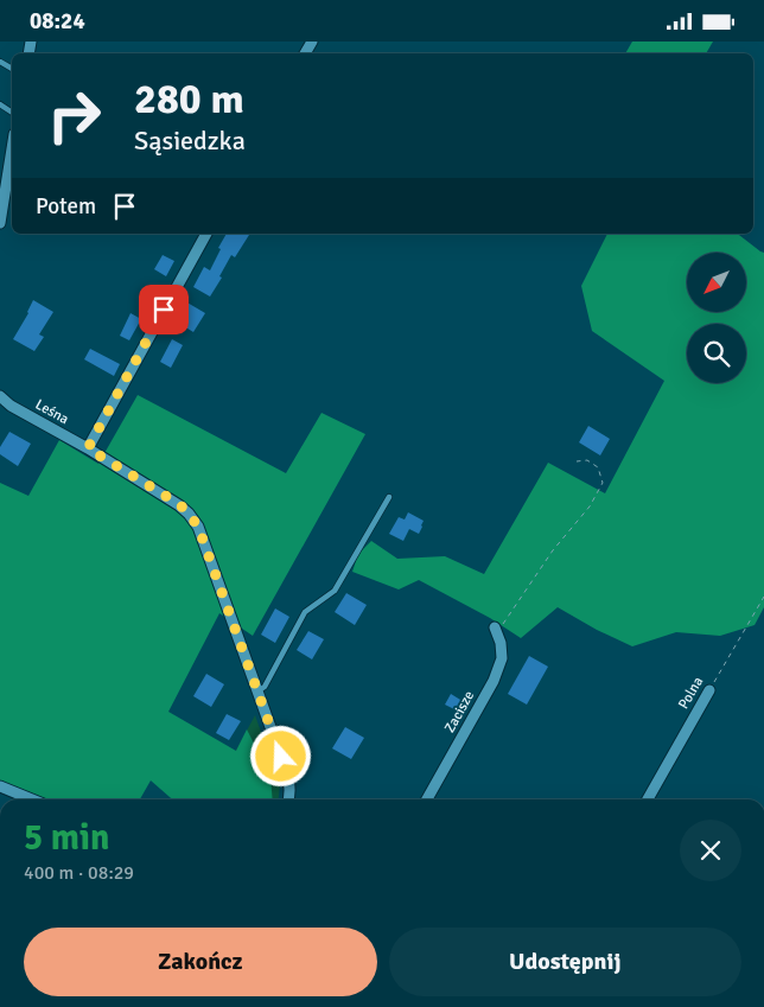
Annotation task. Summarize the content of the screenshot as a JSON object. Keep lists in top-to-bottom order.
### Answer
{
  "streets": {
    "street": ["Leśna", "Polna", "Zacisze"]
  },
  "north": "bottom left",
  "page": {
    "status": "08:24",
    "turn": ["280 m", "Sąsiedzka"],
    "then": "Potem",
    "heading": ["5 min", "400 m · 08:29"],
    "buttons": ["Zakończ", "Udostępnij"]
  }
}
